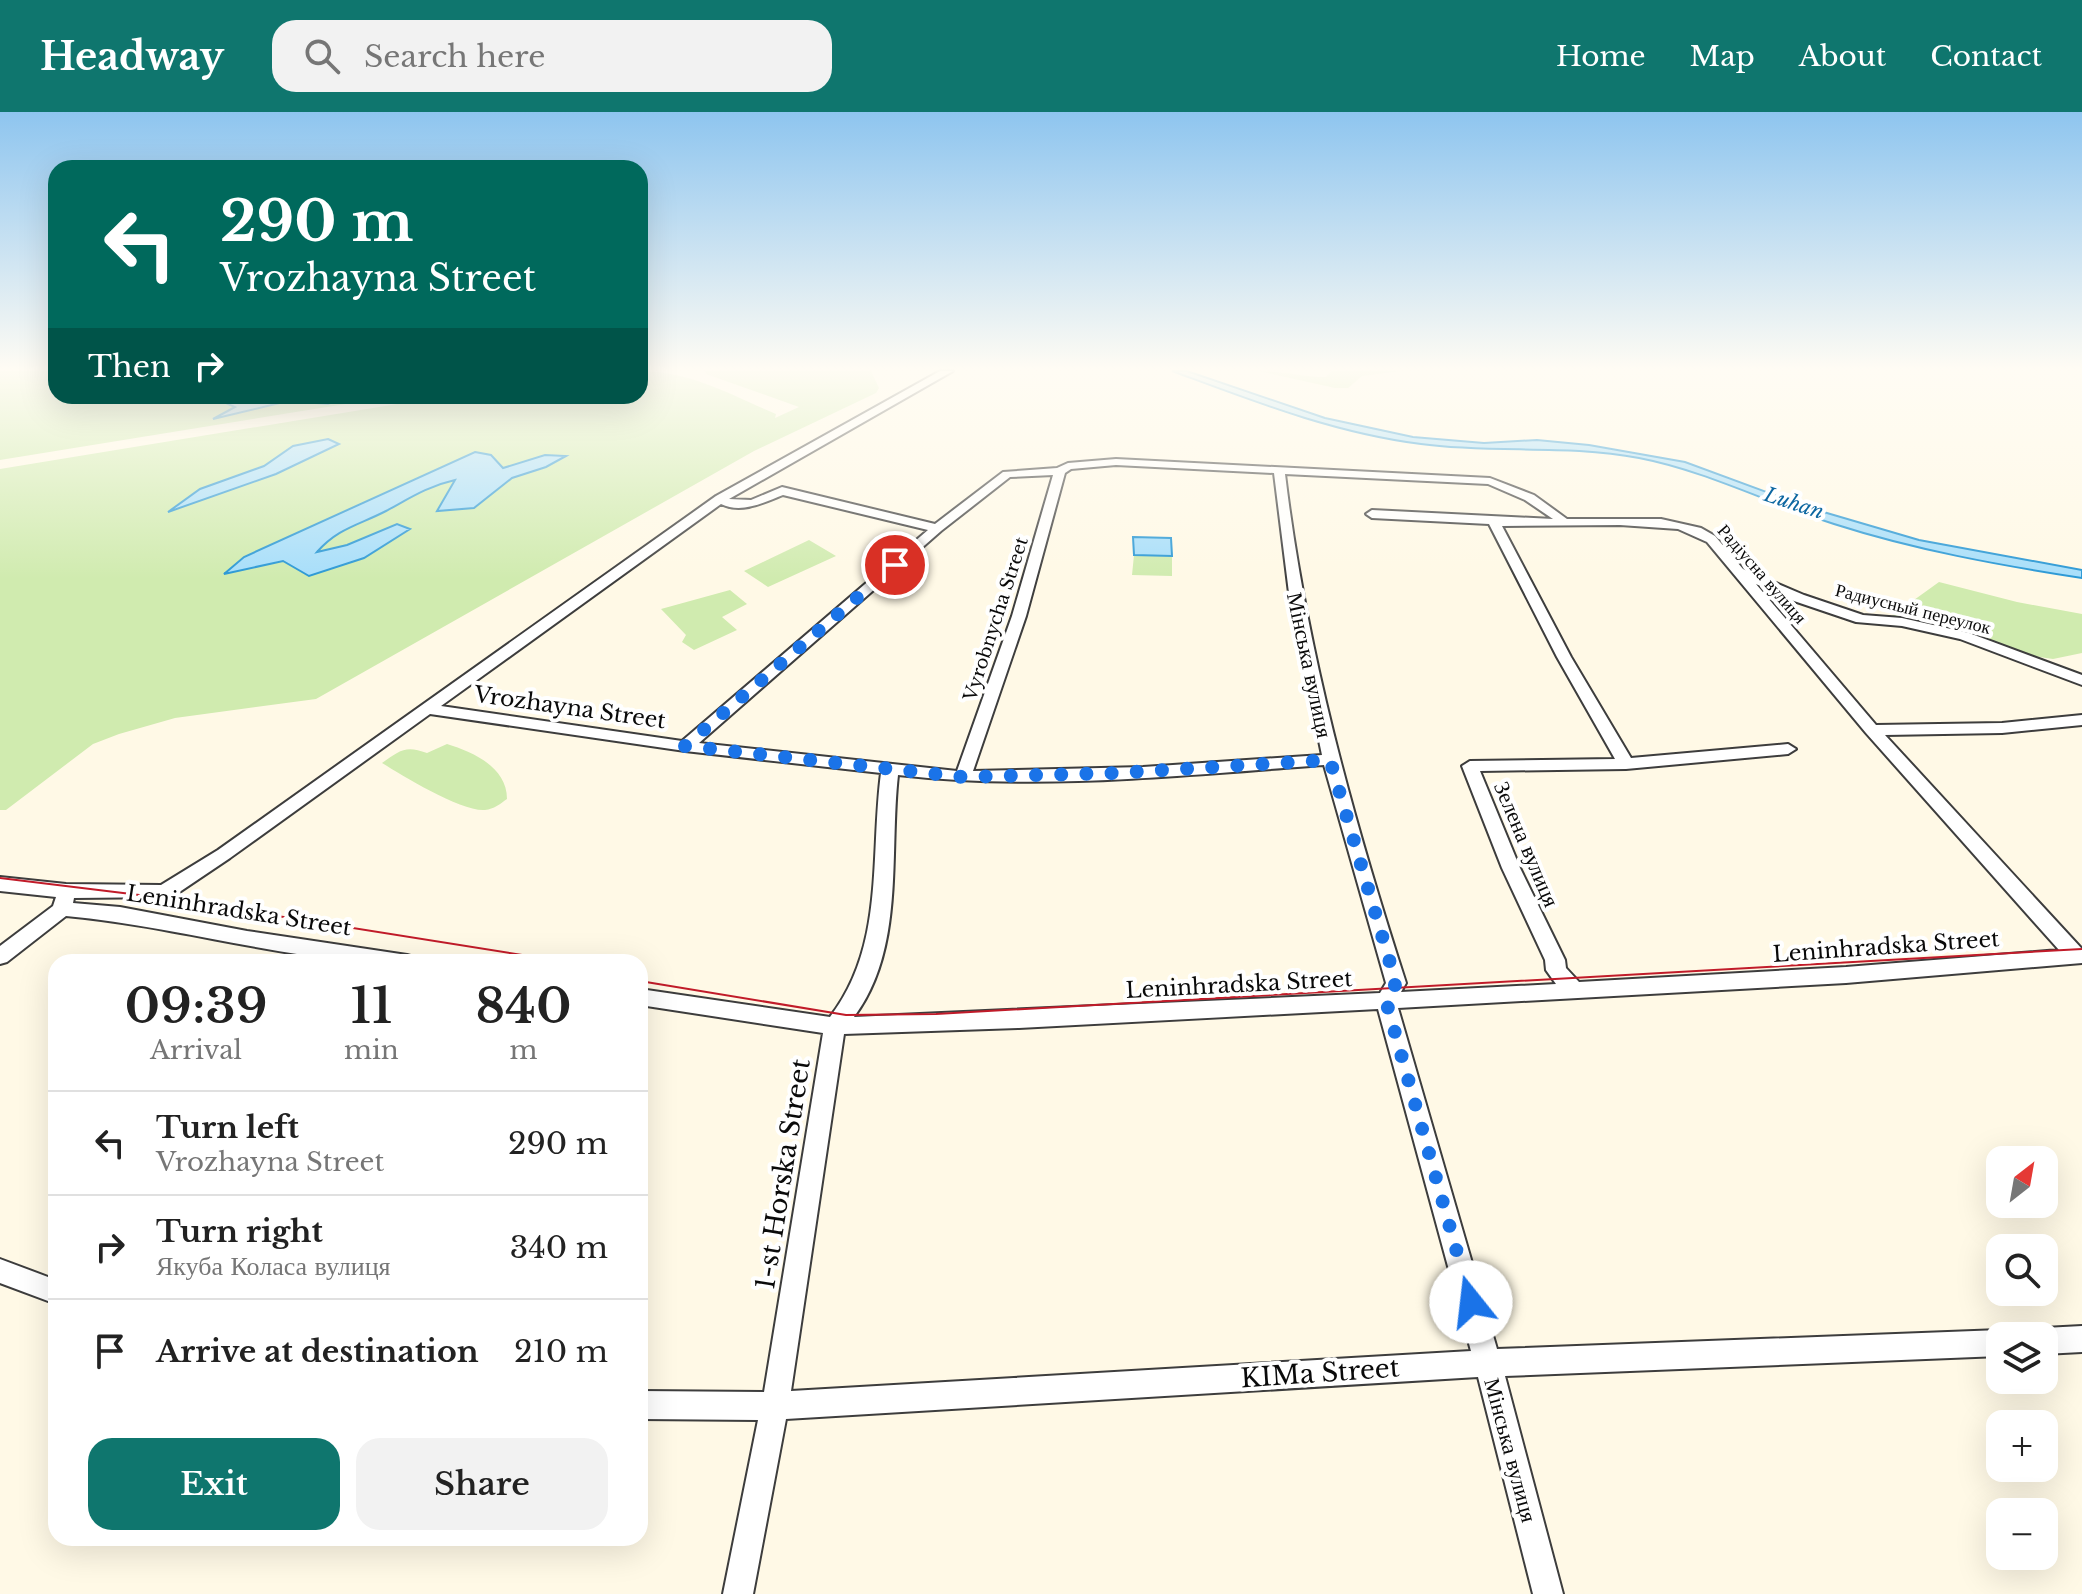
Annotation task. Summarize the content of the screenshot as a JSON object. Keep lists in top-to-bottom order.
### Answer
{
  "streets": {
    "street": [
      "Радіусна вулиця",
      "Радиусный переулок",
      "Vyrobnycha Street",
      "Мінська вулиця",
      "Vrozhayna Street",
      "Зелена вулиця",
      "Leninhradska Street",
      "1-st Horska Street",
      "KIMa Street"
    ]
  },
  "crossings": [
    ["Радіусна вулиця", "Радиусный переулок"],
    ["Радіусна вулиця", "Leninhradska Street"],
    ["Vyrobnycha Street", "Vrozhayna Street"],
    ["Мінська вулиця", "Vrozhayna Street"],
    ["Мінська вулиця", "Leninhradska Street"],
    ["Мінська вулиця", "KIMa Street"],
    ["Зелена вулиця", "Leninhradska Street"],
    ["Leninhradska Street", "1-st Horska Street"],
    ["1-st Horska Street", "KIMa Street"]
  ],
  "water": ["Luhan"],
  "north": "top right",
  "page": {
    "header": "Headway",
    "search": "Search here",
    "nav": [
      "Home",
      "Map",
      "About",
      "Contact"
    ],
    "turn": ["290 m", "Vrozhayna Street"],
    "then": "Then",
    "eta": [
      "09:39",
      "Arrival",
      "11",
      "min",
      "840",
      "m"
    ],
    "list": [
      {
        "name": "Turn left",
        "note": "Vrozhayna Street",
        "value": "290 m"
      },
      {
        "name": "Turn right",
        "note": "Якуба Коласа вулиця",
        "value": "340 m"
      },
      {
        "name": "Arrive at destination",
        "value": "210 m"
      }
    ],
    "map_buttons": ["+", "−"],
    "buttons": ["Exit", "Share"]
  }
}
